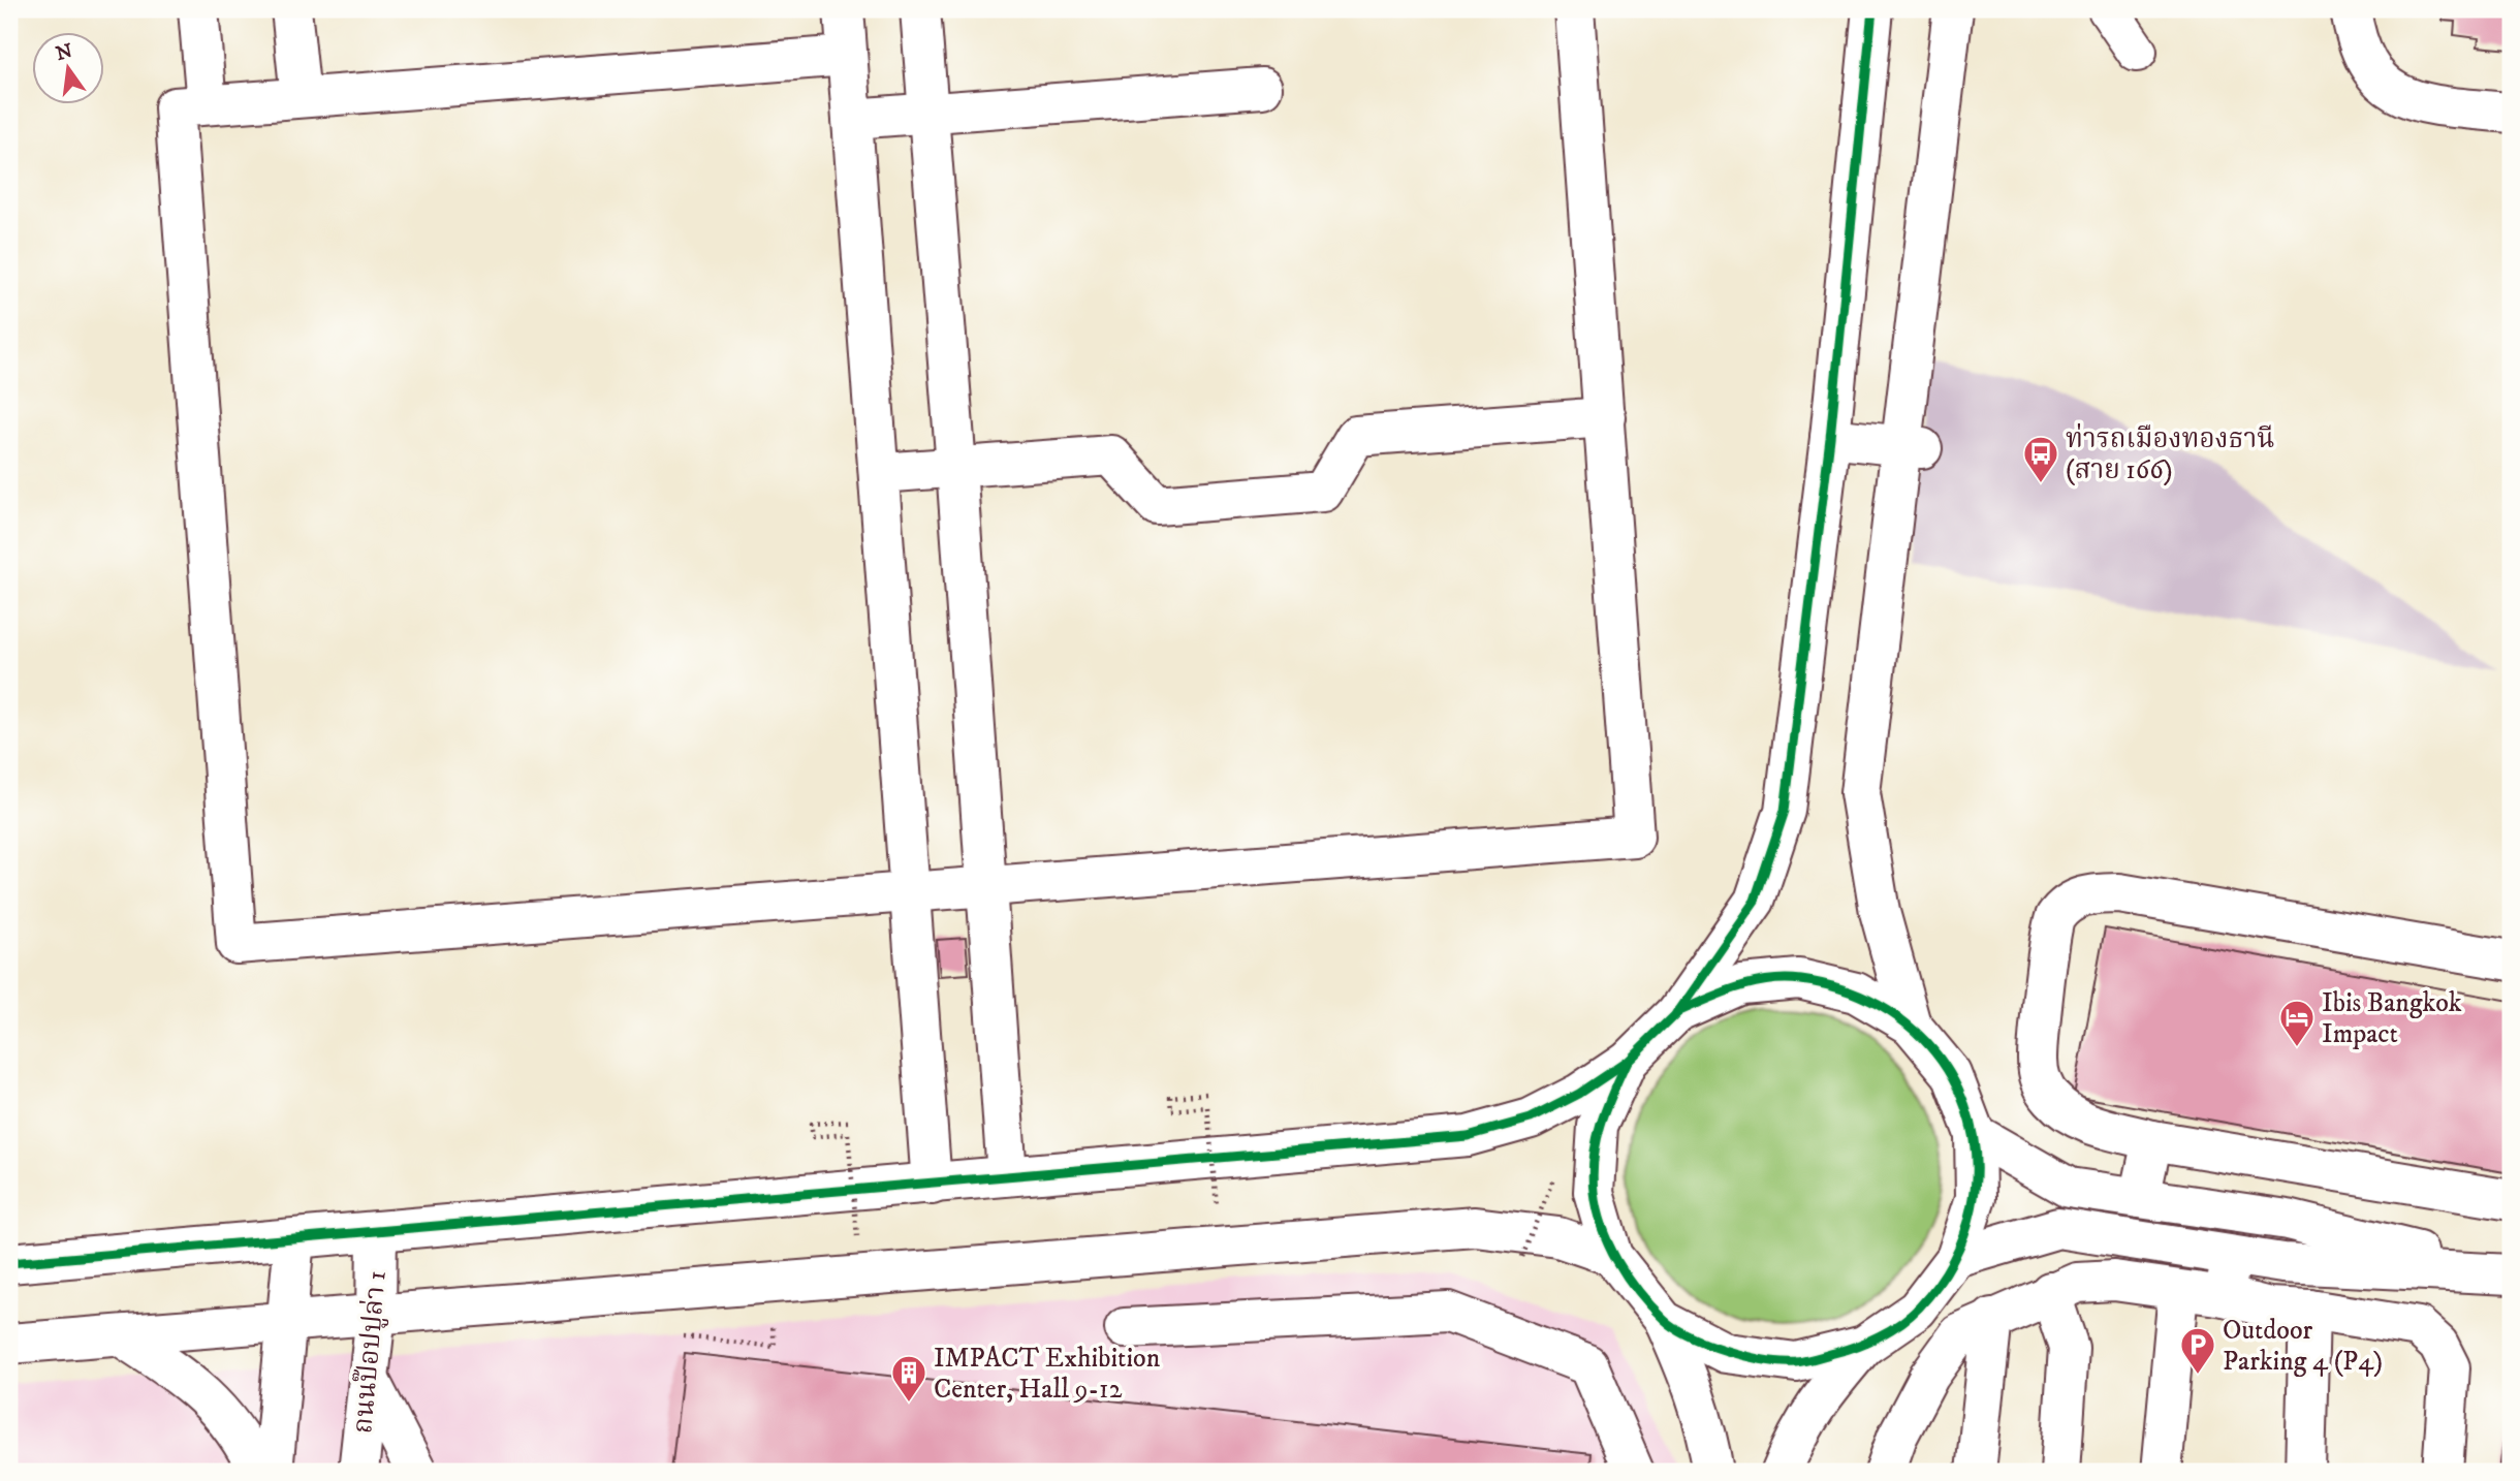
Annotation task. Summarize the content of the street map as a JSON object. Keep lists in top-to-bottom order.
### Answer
{
  "streets": {
    "street": ["ถนนป๊อปปูล่า 1"]
  },
  "places": {
    "bus stop": ["ท่ารถเมืองทองธานี (สาย 166)"],
    "hotel": ["Ibis Bangkok Impact"],
    "parking": ["Outdoor Parking 4 (P4)"],
    "building": ["IMPACT Exhibition Center, Hall 9-12"]
  },
  "north": "top"
}
